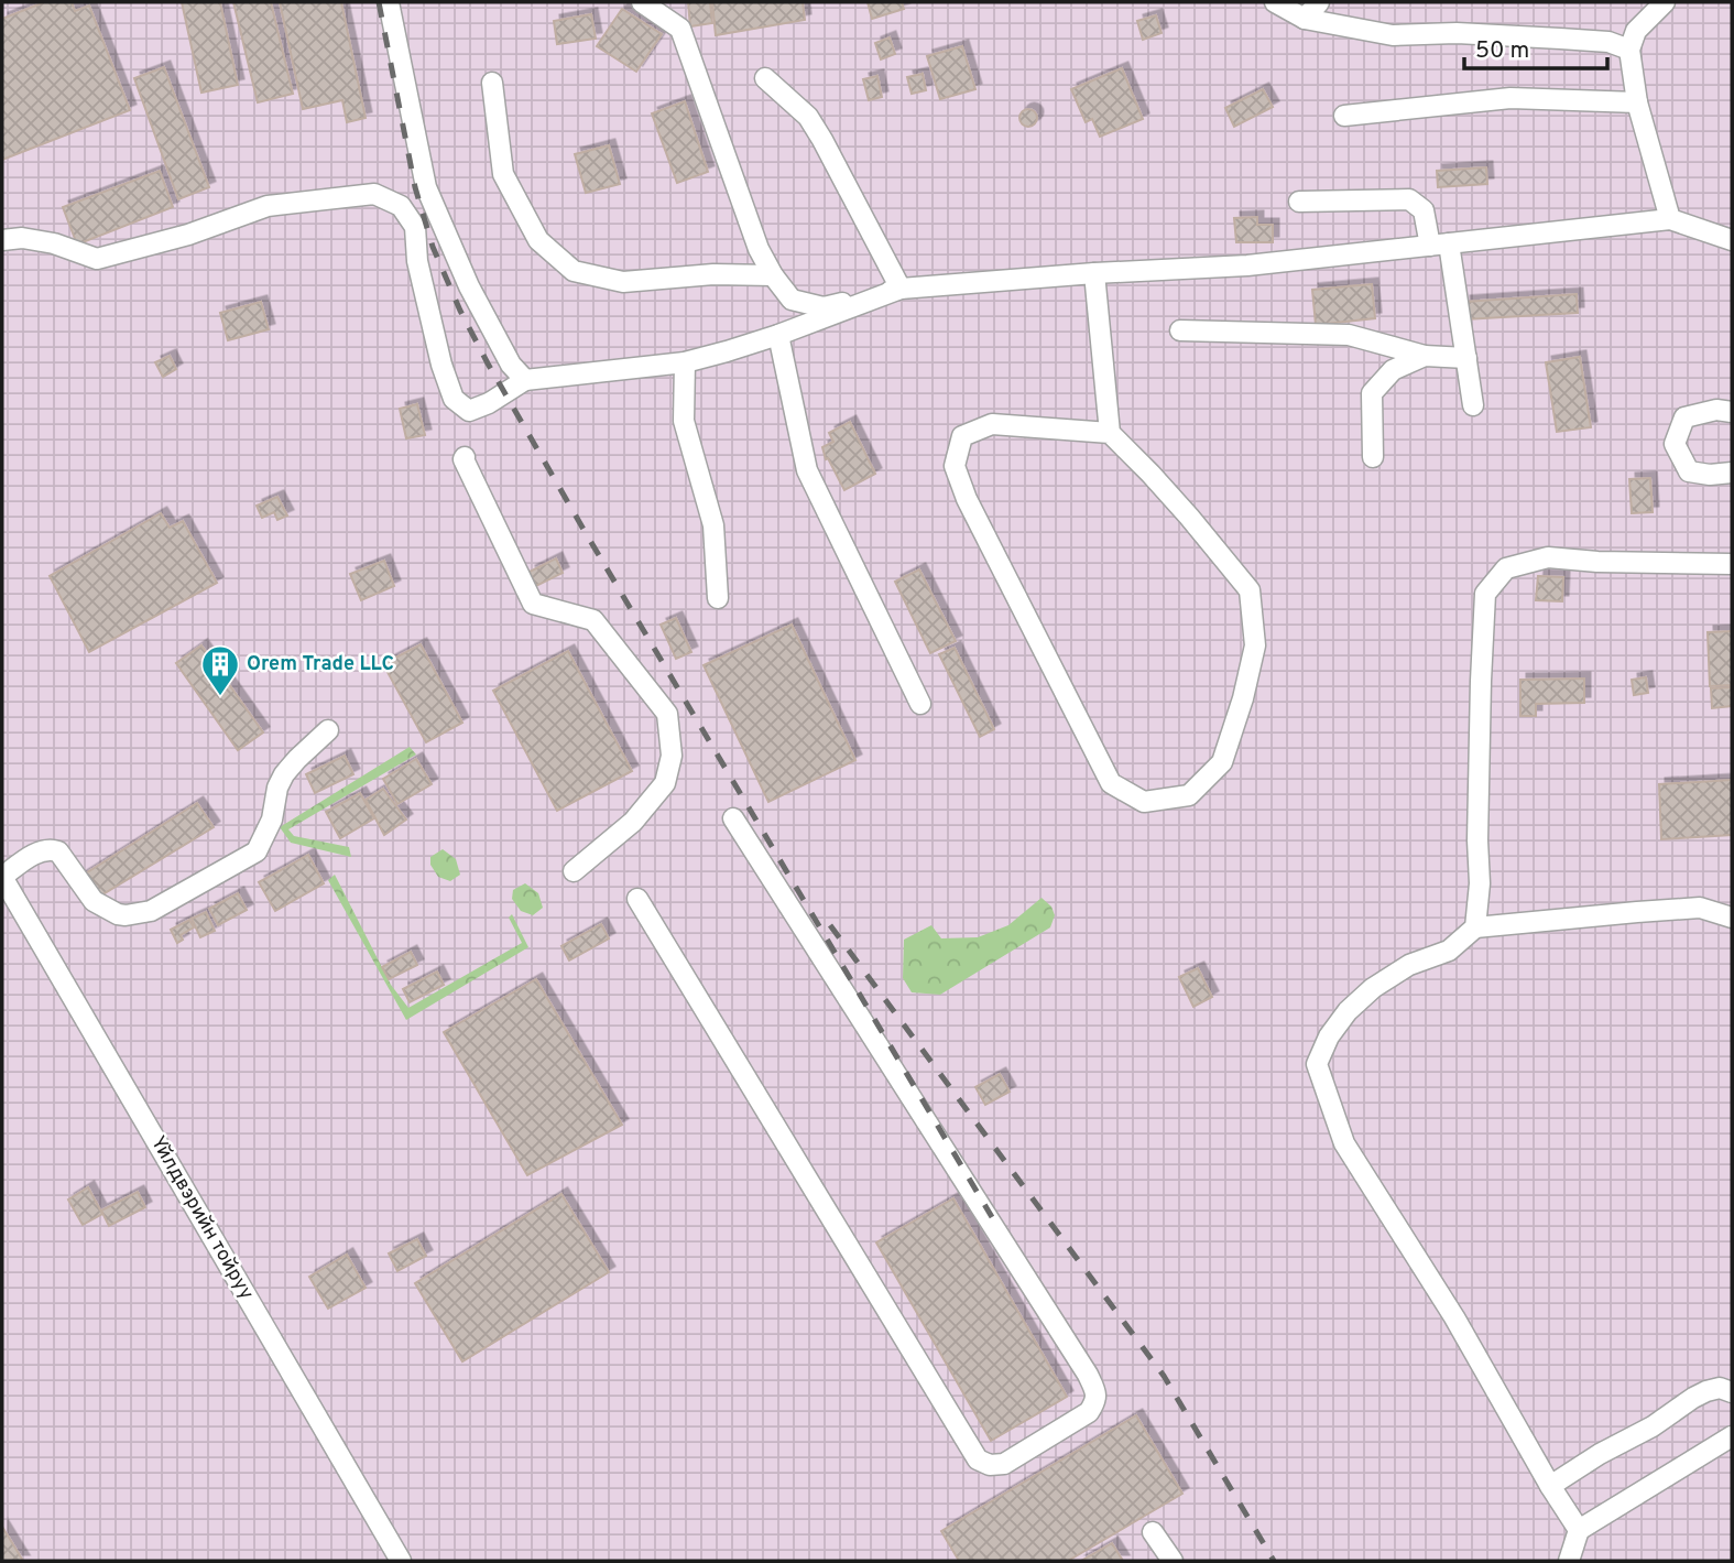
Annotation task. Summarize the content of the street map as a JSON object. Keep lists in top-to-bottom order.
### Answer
{
  "streets": {
    "street": ["Үйлдвэрийн тойруу"]
  },
  "places": {
    "building": ["Orem Trade LLC"]
  },
  "scale_bar": "50 m"
}
